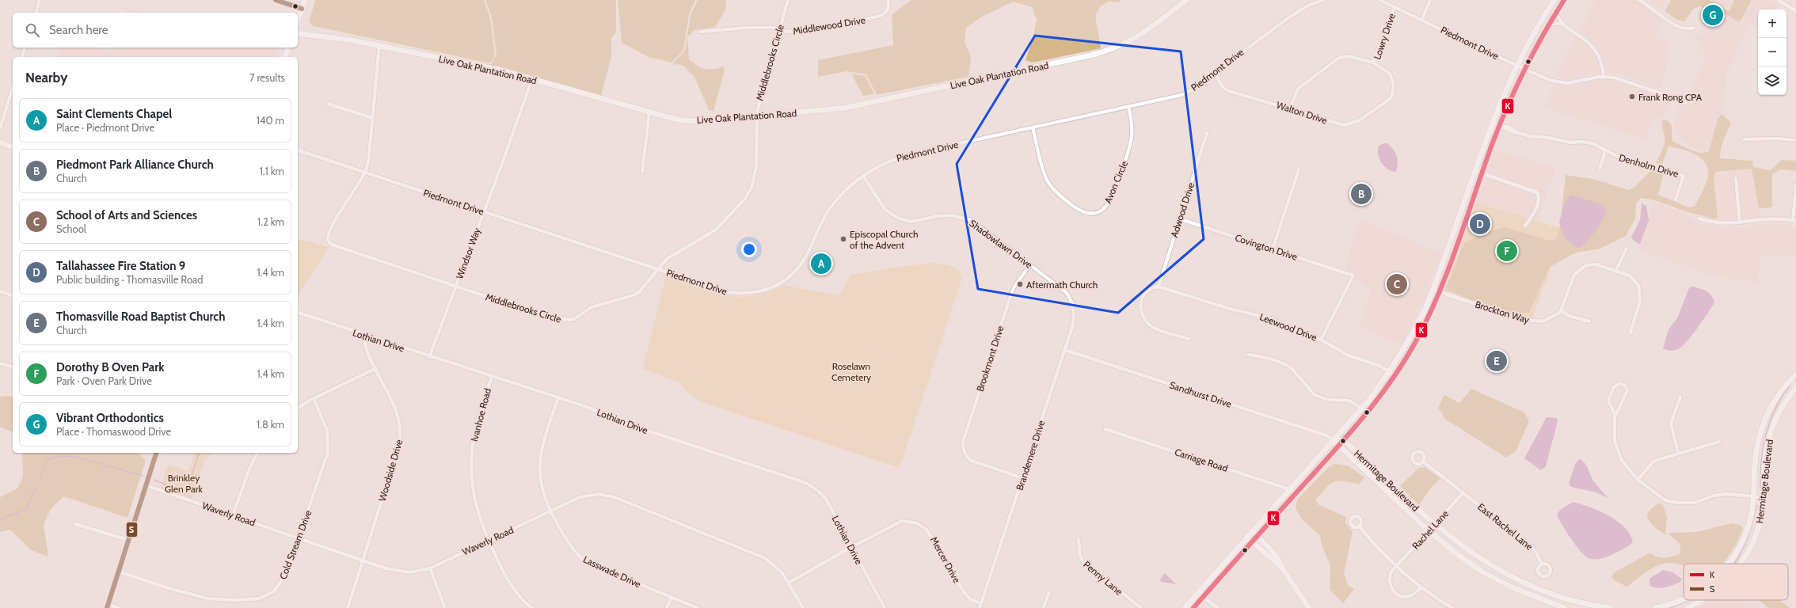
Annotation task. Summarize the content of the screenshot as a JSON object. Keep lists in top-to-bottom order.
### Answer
{
  "streets": {
    "street": [
      "Middlewood Drive",
      "Lowry Drive",
      "Piedmont Drive",
      "Middlebrooks Circle",
      "Live Oak Plantation Road",
      "Walton Drive",
      "Denholm Drive",
      "Avon Circle",
      "Adwood Drive",
      "Shadowlawn Drive",
      "Covington Drive",
      "Windsor Way",
      "Brockton Way",
      "Leewood Drive",
      "Lothian Drive",
      "Brookmont Drive",
      "Sandhurst Drive",
      "Ivanhoe Road",
      "Brandemere Drive",
      "Carriage Road",
      "Woodside Drive",
      "Hermitage Boulevard",
      "Waverly Road",
      "East Rachel Lane",
      "Rachel Lane",
      "Cold Stream Drive",
      "Mercer Drive",
      "Lasswade Drive",
      "Penny Lane"
    ]
  },
  "crossings": [
    ["Middlewood Drive", "Middlebrooks Circle"],
    ["Lowry Drive", "Piedmont Drive"],
    ["Lowry Drive", "Walton Drive"],
    ["Piedmont Drive", "Middlebrooks Circle"],
    ["Piedmont Drive", "Walton Drive"],
    ["Piedmont Drive", "Avon Circle"],
    ["Piedmont Drive", "Shadowlawn Drive"],
    ["Piedmont Drive", "Windsor Way"],
    ["Middlebrooks Circle", "Live Oak Plantation Road"],
    ["Middlebrooks Circle", "Windsor Way"],
    ["Live Oak Plantation Road", "Windsor Way"],
    ["Adwood Drive", "Covington Drive"],
    ["Adwood Drive", "Leewood Drive"],
    ["Shadowlawn Drive", "Brookmont Drive"],
    ["Shadowlawn Drive", "Brandemere Drive"],
    ["Covington Drive", "Leewood Drive"],
    ["Windsor Way", "Lothian Drive"],
    ["Lothian Drive", "Ivanhoe Road"],
    ["Lothian Drive", "Woodside Drive"],
    ["Lothian Drive", "Mercer Drive"],
    ["Lothian Drive", "Lasswade Drive"],
    ["Brookmont Drive", "Brandemere Drive"],
    ["Sandhurst Drive", "Brandemere Drive"],
    ["Sandhurst Drive", "Hermitage Boulevard"],
    ["Ivanhoe Road", "Waverly Road"],
    ["Brandemere Drive", "Mercer Drive"],
    ["Woodside Drive", "Waverly Road"],
    ["Hermitage Boulevard", "Rachel Lane"],
    ["Waverly Road", "Cold Stream Drive"],
    ["Waverly Road", "Mercer Drive"],
    ["Waverly Road", "Lasswade Drive"],
    ["East Rachel Lane", "Rachel Lane"]
  ],
  "parks": ["Roselawn Cemetery", "Brinkley Glen Park"],
  "places": ["Frank Rong CPA", "Episcopal Church of the Advent", "Aftermath Church"],
  "lines": ["transit line K", "transit line S"],
  "legend": ["K", "S"],
  "page": {
    "pins": [
      "G",
      "B",
      "D",
      "F",
      "A",
      "C",
      "E"
    ],
    "map_buttons": ["+", "−"],
    "search": "Search here",
    "heading": ["Nearby", "7 results"],
    "list": [
      {
        "mark": "A",
        "name": "Saint Clements Chapel",
        "note": "Place · Piedmont Drive",
        "value": "140 m"
      },
      {
        "mark": "B",
        "name": "Piedmont Park Alliance Church",
        "note": "Church",
        "value": "1.1 km"
      },
      {
        "mark": "C",
        "name": "School of Arts and Sciences",
        "note": "School",
        "value": "1.2 km"
      },
      {
        "mark": "D",
        "name": "Tallahassee Fire Station 9",
        "note": "Public building · Thomasville Road",
        "value": "1.4 km"
      },
      {
        "mark": "E",
        "name": "Thomasville Road Baptist Church",
        "note": "Church",
        "value": "1.4 km"
      },
      {
        "mark": "F",
        "name": "Dorothy B Oven Park",
        "note": "Park · Oven Park Drive",
        "value": "1.4 km"
      },
      {
        "mark": "G",
        "name": "Vibrant Orthodontics",
        "note": "Place · Thomaswood Drive",
        "value": "1.8 km"
      }
    ]
  }
}
